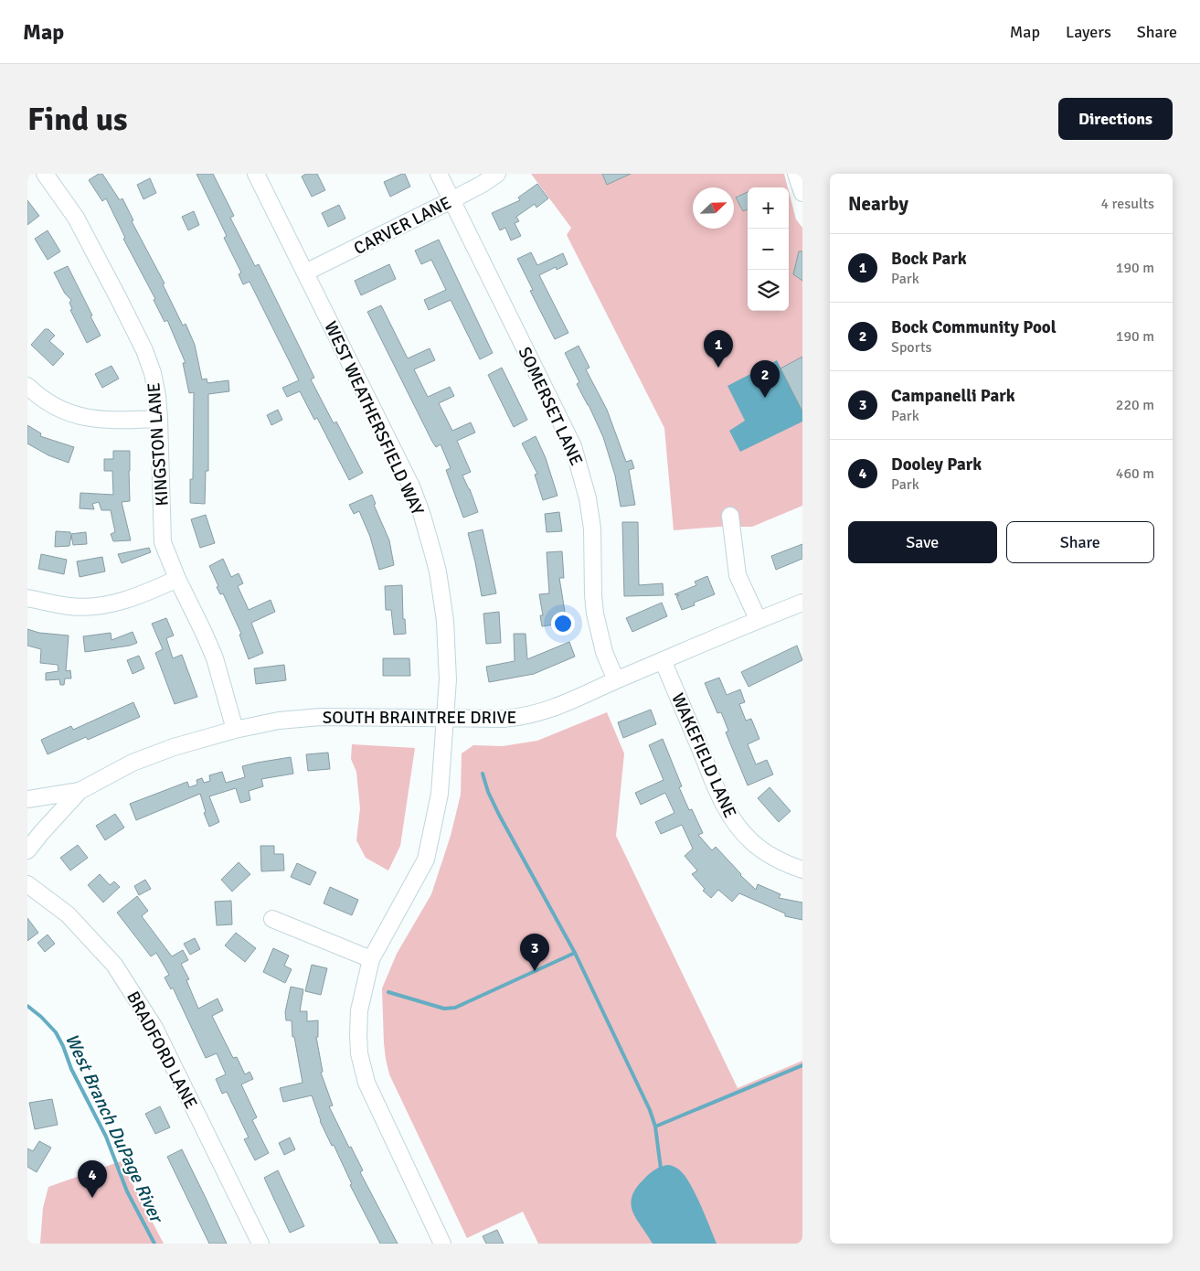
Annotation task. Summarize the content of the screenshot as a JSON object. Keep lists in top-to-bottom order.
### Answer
{
  "streets": {
    "street": [
      "CARVER LANE",
      "SOMERSET LANE",
      "WEST WEATHERSFIELD WAY",
      "KINGSTON LANE",
      "SOUTH BRAINTREE DRIVE",
      "WAKEFIELD LANE",
      "BRADFORD LANE"
    ]
  },
  "crossings": [
    ["CARVER LANE", "SOMERSET LANE"],
    ["CARVER LANE", "WEST WEATHERSFIELD WAY"],
    ["SOMERSET LANE", "SOUTH BRAINTREE DRIVE"],
    ["WEST WEATHERSFIELD WAY", "SOUTH BRAINTREE DRIVE"],
    ["KINGSTON LANE", "SOUTH BRAINTREE DRIVE"],
    ["SOUTH BRAINTREE DRIVE", "WAKEFIELD LANE"]
  ],
  "water": ["West Branch DuPage River"],
  "north": "top right",
  "page": {
    "header": "Map",
    "nav": ["Map", "Layers", "Share"],
    "buttons": [
      "Directions",
      ["Save", "Share"]
    ],
    "title": "Find us",
    "heading": ["Nearby", "4 results"],
    "map_buttons": ["+", "−"],
    "list": [
      {
        "mark": "1",
        "name": "Bock Park",
        "note": "Park",
        "value": "190 m"
      },
      {
        "mark": "2",
        "name": "Bock Community Pool",
        "note": "Sports",
        "value": "190 m"
      },
      {
        "mark": "3",
        "name": "Campanelli Park",
        "note": "Park",
        "value": "220 m"
      },
      {
        "mark": "4",
        "name": "Dooley Park",
        "note": "Park",
        "value": "460 m"
      }
    ],
    "pins": [
      "1",
      "2",
      "3",
      "4"
    ]
  }
}
